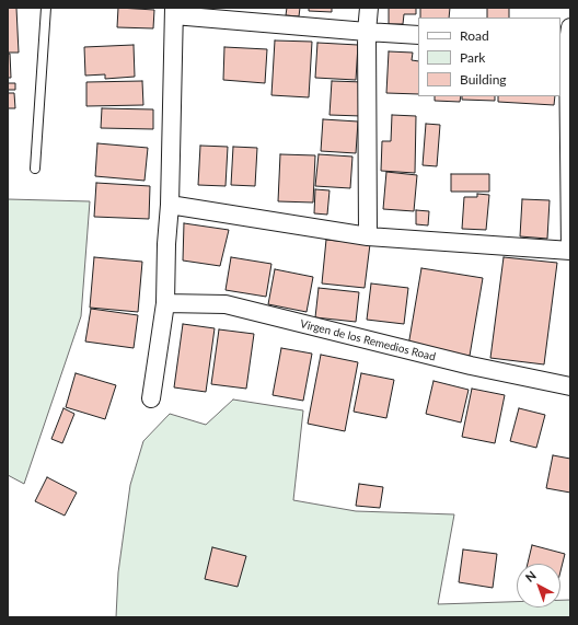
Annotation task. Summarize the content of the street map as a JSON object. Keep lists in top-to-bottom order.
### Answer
{
  "streets": {
    "street": ["Virgen de los Remedios Road"]
  },
  "legend": ["Road", "Park", "Building"],
  "north": "top left"
}
